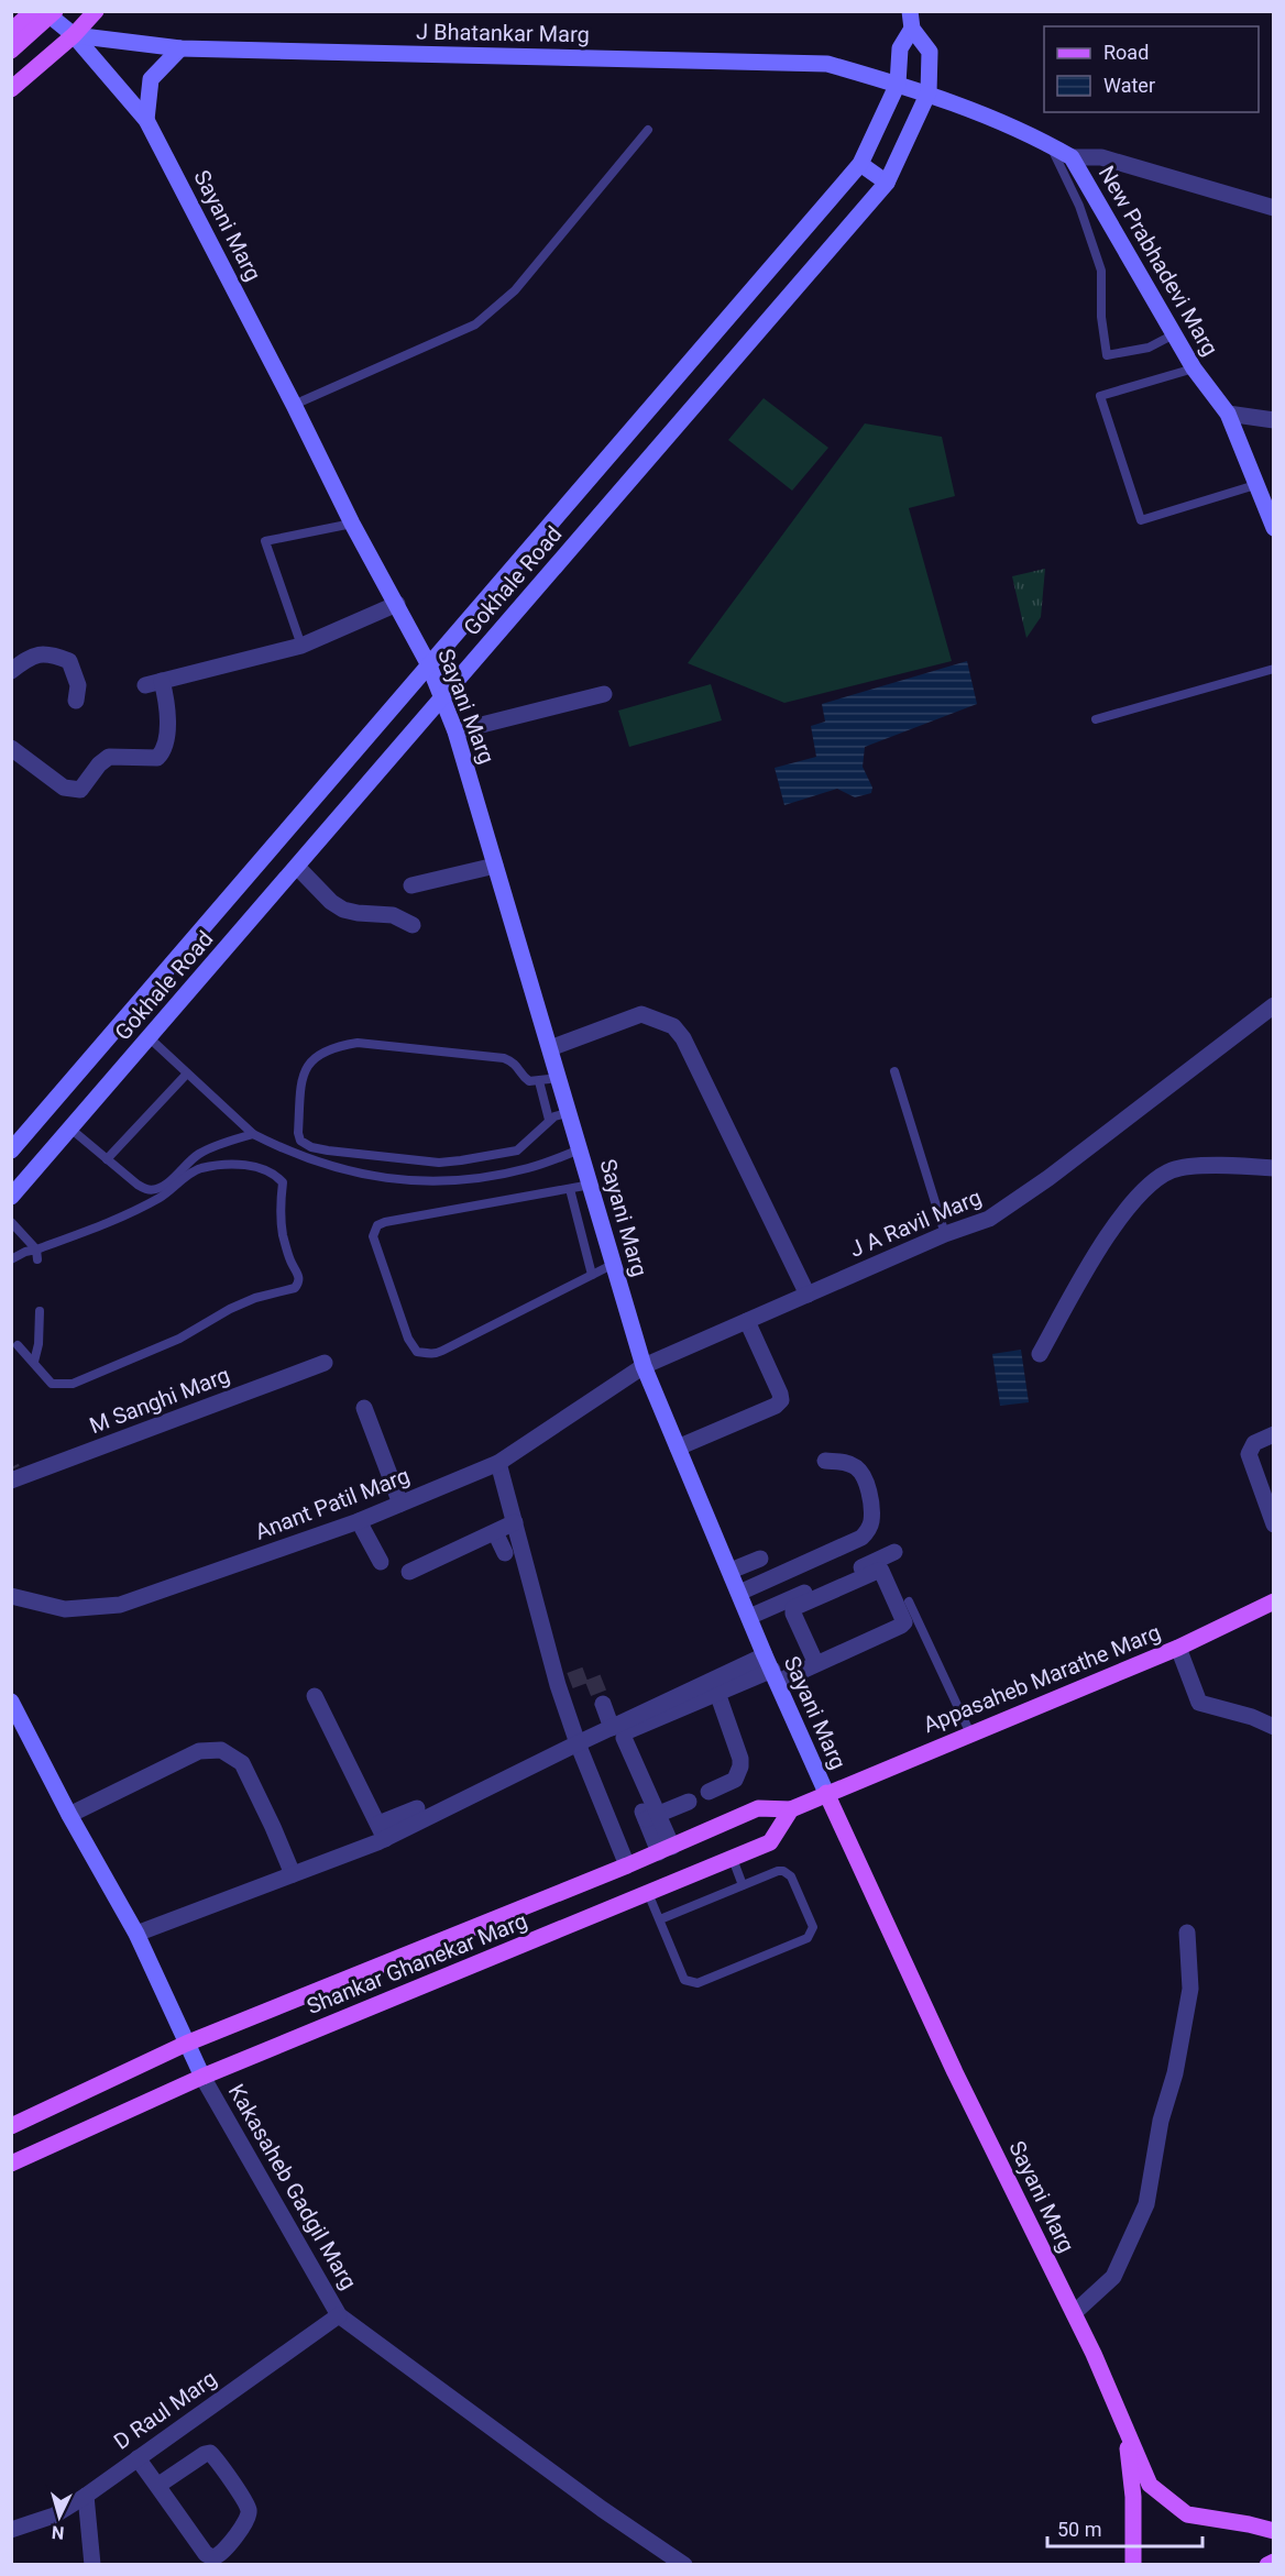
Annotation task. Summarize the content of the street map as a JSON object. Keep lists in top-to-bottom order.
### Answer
{
  "streets": {
    "main road": [
      "J Bhatankar Marg",
      "Sayani Marg",
      "New Prabhadevi Marg",
      "Gokhale Road",
      "Appasaheb Marathe Marg",
      "Shankar Ghanekar Marg",
      "Kakasaheb Gadgil Marg"
    ],
    "street": [
      "J A Ravil Marg",
      "M Sanghi Marg",
      "Anant Patil Marg",
      "D Raul Marg"
    ]
  },
  "crossings": [
    ["J Bhatankar Marg", "Sayani Marg"],
    ["J Bhatankar Marg", "New Prabhadevi Marg"],
    ["J Bhatankar Marg", "Gokhale Road"],
    ["Sayani Marg", "Gokhale Road"],
    ["Sayani Marg", "J A Ravil Marg"],
    ["Sayani Marg", "Anant Patil Marg"],
    ["Sayani Marg", "Appasaheb Marathe Marg"],
    ["New Prabhadevi Marg", "Gokhale Road"],
    ["J A Ravil Marg", "Anant Patil Marg"],
    ["Shankar Ghanekar Marg", "Kakasaheb Gadgil Marg"],
    ["Kakasaheb Gadgil Marg", "D Raul Marg"]
  ],
  "legend": ["Road", "Water"],
  "scale_bar": "50 m",
  "north": "bottom"
}
